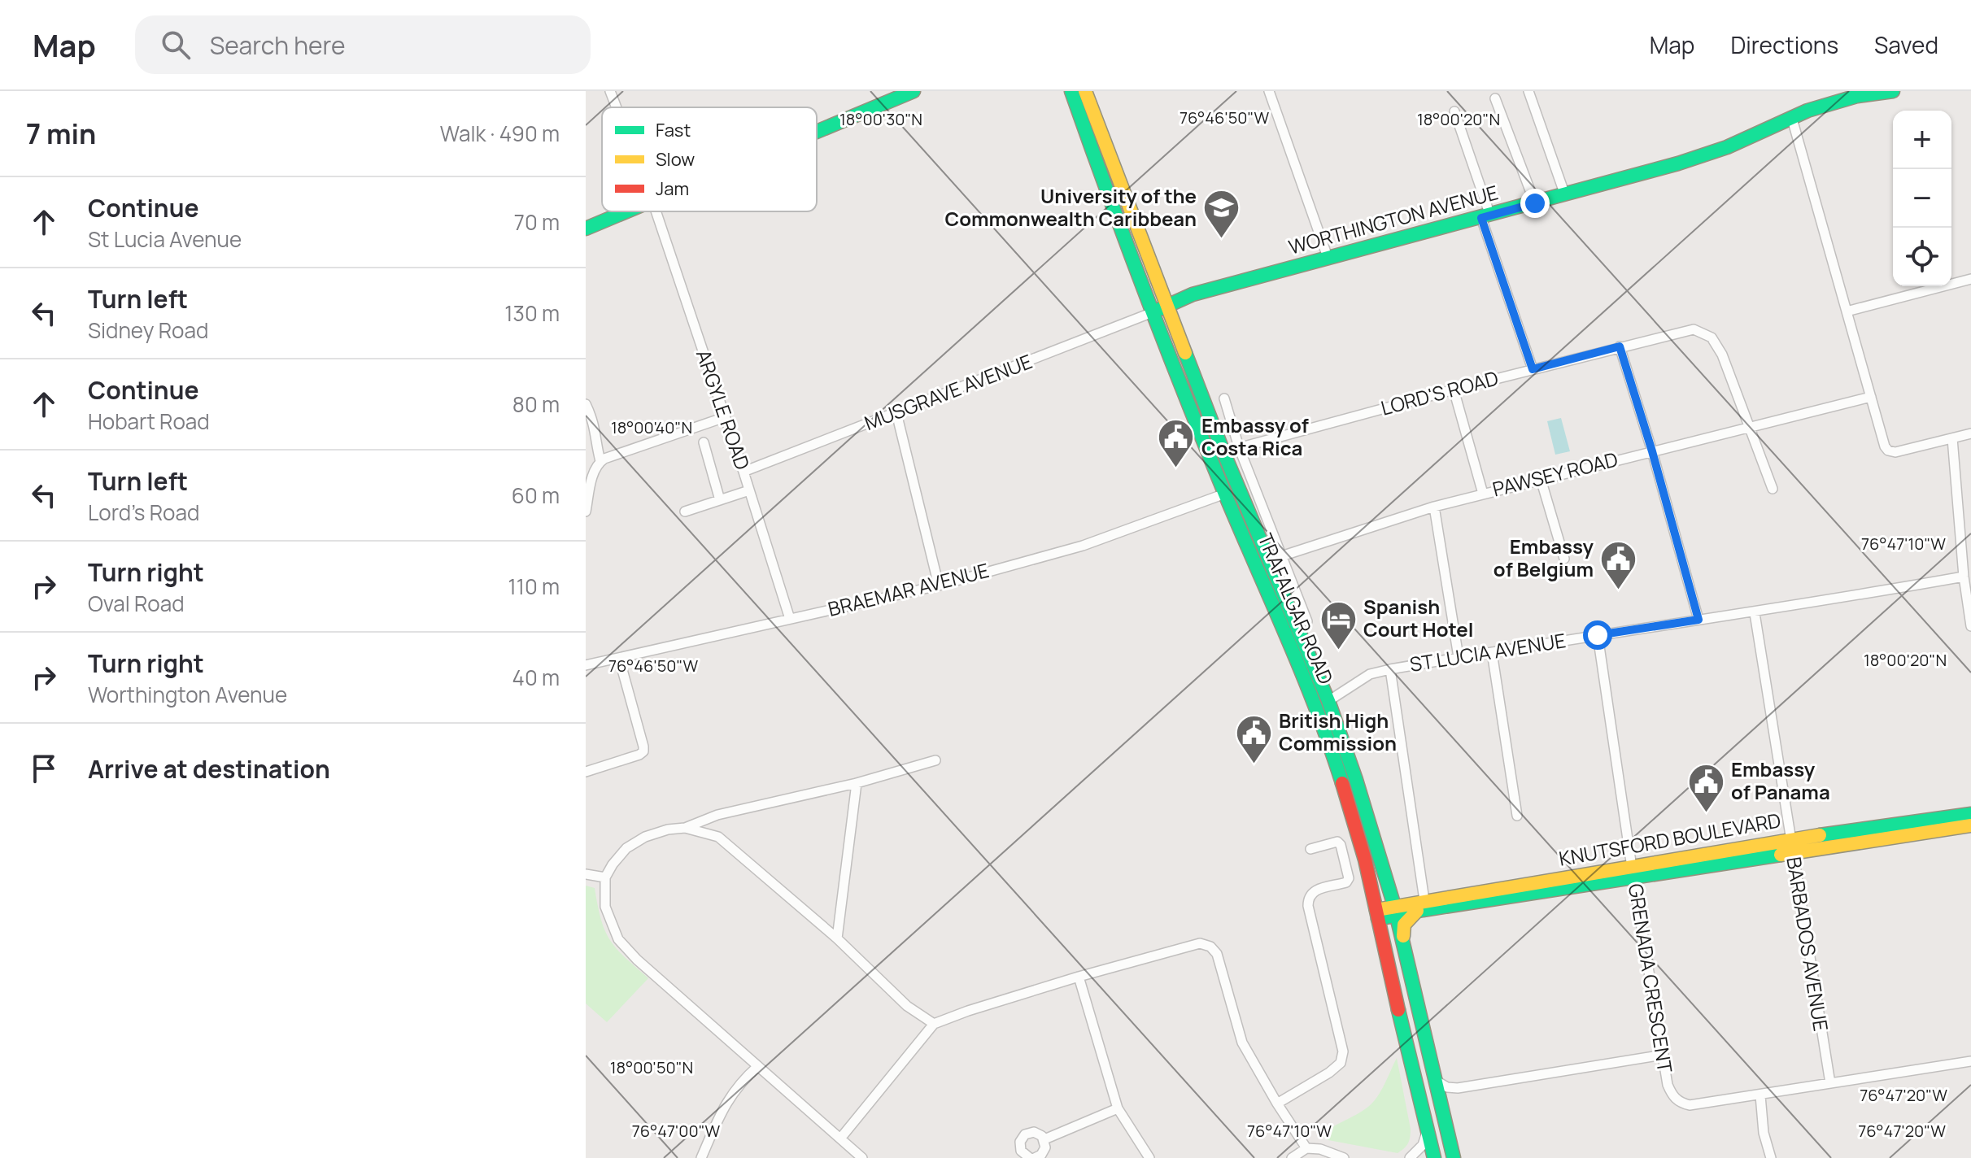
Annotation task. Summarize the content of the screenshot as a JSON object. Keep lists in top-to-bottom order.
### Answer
{
  "streets": {
    "main road": ["WORTHINGTON AVENUE", "TRAFALGAR ROAD", "KNUTSFORD BOULEVARD"],
    "street": [
      "MUSGRAVE AVENUE",
      "LORD'S ROAD",
      "ARGYLE ROAD",
      "PAWSEY ROAD",
      "BRAEMAR AVENUE",
      "ST LUCIA AVENUE",
      "BARBADOS AVENUE",
      "GRENADA CRESCENT"
    ]
  },
  "crossings": [
    ["WORTHINGTON AVENUE", "MUSGRAVE AVENUE"],
    ["WORTHINGTON AVENUE", "TRAFALGAR ROAD"],
    ["MUSGRAVE AVENUE", "ARGYLE ROAD"],
    ["MUSGRAVE AVENUE", "TRAFALGAR ROAD"],
    ["LORD'S ROAD", "PAWSEY ROAD"],
    ["LORD'S ROAD", "TRAFALGAR ROAD"],
    ["ARGYLE ROAD", "BRAEMAR AVENUE"],
    ["BRAEMAR AVENUE", "TRAFALGAR ROAD"],
    ["TRAFALGAR ROAD", "ST LUCIA AVENUE"],
    ["TRAFALGAR ROAD", "KNUTSFORD BOULEVARD"],
    ["ST LUCIA AVENUE", "BARBADOS AVENUE"],
    ["ST LUCIA AVENUE", "GRENADA CRESCENT"],
    ["KNUTSFORD BOULEVARD", "BARBADOS AVENUE"],
    ["KNUTSFORD BOULEVARD", "GRENADA CRESCENT"],
    ["BARBADOS AVENUE", "GRENADA CRESCENT"]
  ],
  "places": {
    "school or university": ["University of the Commonwealth Caribbean"],
    "public building": [
      "Embassy of Costa Rica",
      "Embassy of Belgium",
      "British High Commission",
      "Embassy of Panama"
    ],
    "hotel": ["Spanish Court Hotel"]
  },
  "legend": ["Fast", "Slow", "Jam"],
  "page": {
    "header": "Map",
    "search": "Search here",
    "nav": ["Map", "Directions", "Saved"],
    "heading": ["7 min", "Walk · 490 m"],
    "map_buttons": ["+", "−"],
    "list": [
      ["Continue", "St Lucia Avenue", "70 m"],
      ["Turn left", "Sidney Road", "130 m"],
      ["Continue", "Hobart Road", "80 m"],
      ["Turn left", "Lord's Road", "60 m"],
      ["Turn right", "Oval Road", "110 m"],
      ["Turn right", "Worthington Avenue", "40 m"],
      "Arrive at destination"
    ]
  },
  "coordinates": [
    "76°46'50\"W",
    "18°00'30\"N",
    "18°00'20\"N",
    "18°00'40\"N",
    "76°47'10\"W",
    "18°00'50\"N",
    "76°47'20\"W",
    "76°47'00\"W"
  ]
}
